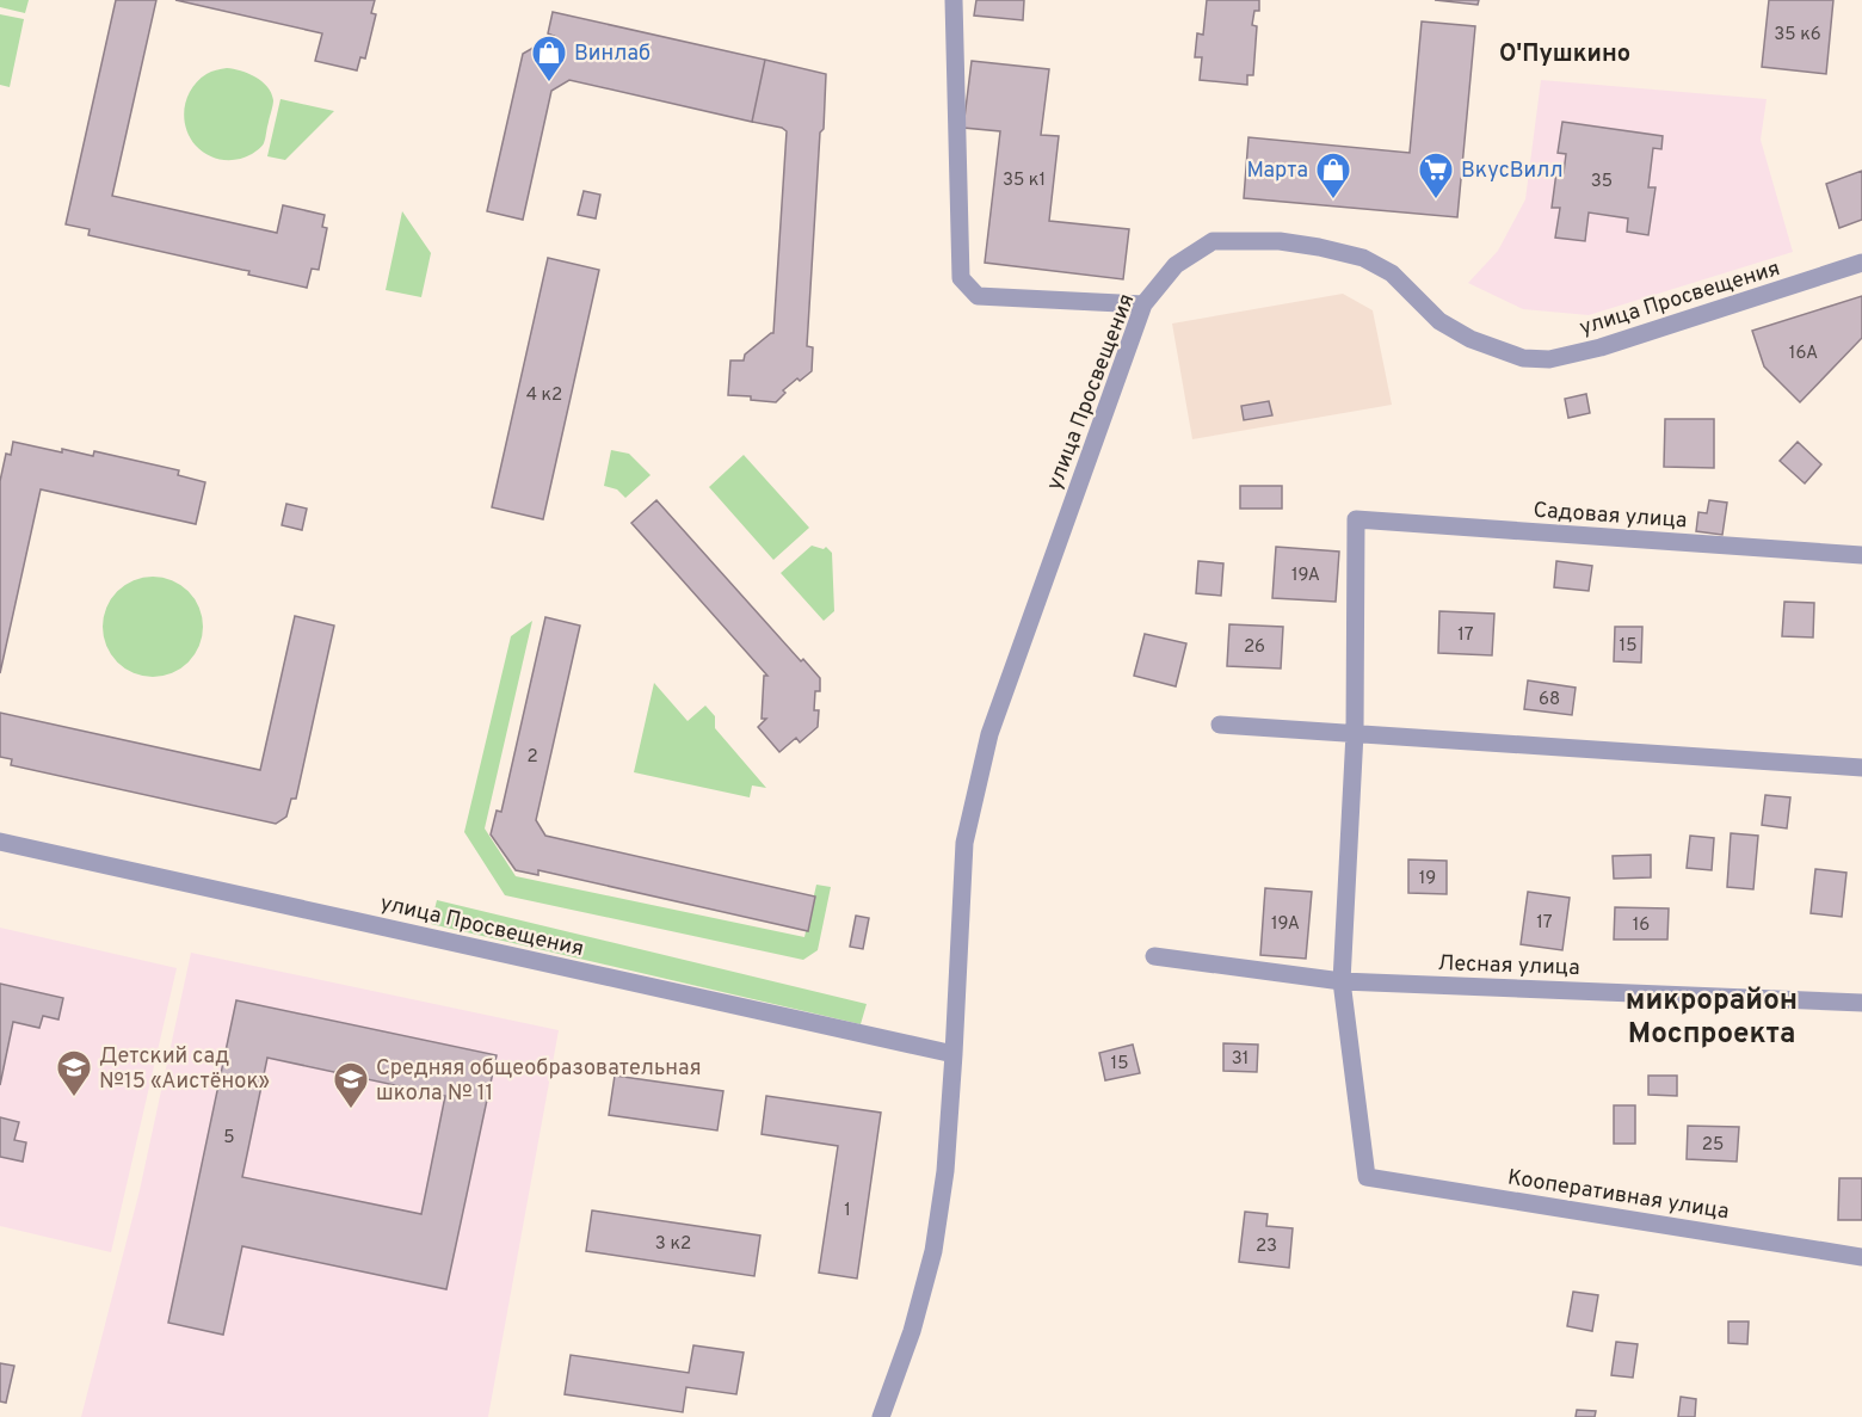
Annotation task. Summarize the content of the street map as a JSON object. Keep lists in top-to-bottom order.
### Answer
{
  "streets": {
    "street": [
      "улица Просвещения",
      "Садовая улица",
      "Лесная улица",
      "Кооперативная улица"
    ]
  },
  "crossings": [
    ["Лесная улица", "Кооперативная улица"]
  ],
  "districts": ["О'Пушкино", "микрорайон Моспроекта"],
  "places": {
    "shop": ["Винлаб", "Марта"],
    "supermarket": ["ВкусВилл"],
    "school or university": ["Детский сад №15 «Аистёнок»", "Средняя общеобразовательная школа № 11"]
  },
  "house_numbers": [
    "35 к6",
    "35 к1",
    "35",
    "16А",
    "4 к2",
    "19А",
    "17",
    "15",
    "26",
    "68",
    "2",
    "19",
    "17",
    "19А",
    "16",
    "31",
    "15",
    "5",
    "25",
    "1",
    "3 к2",
    "23"
  ]
}
